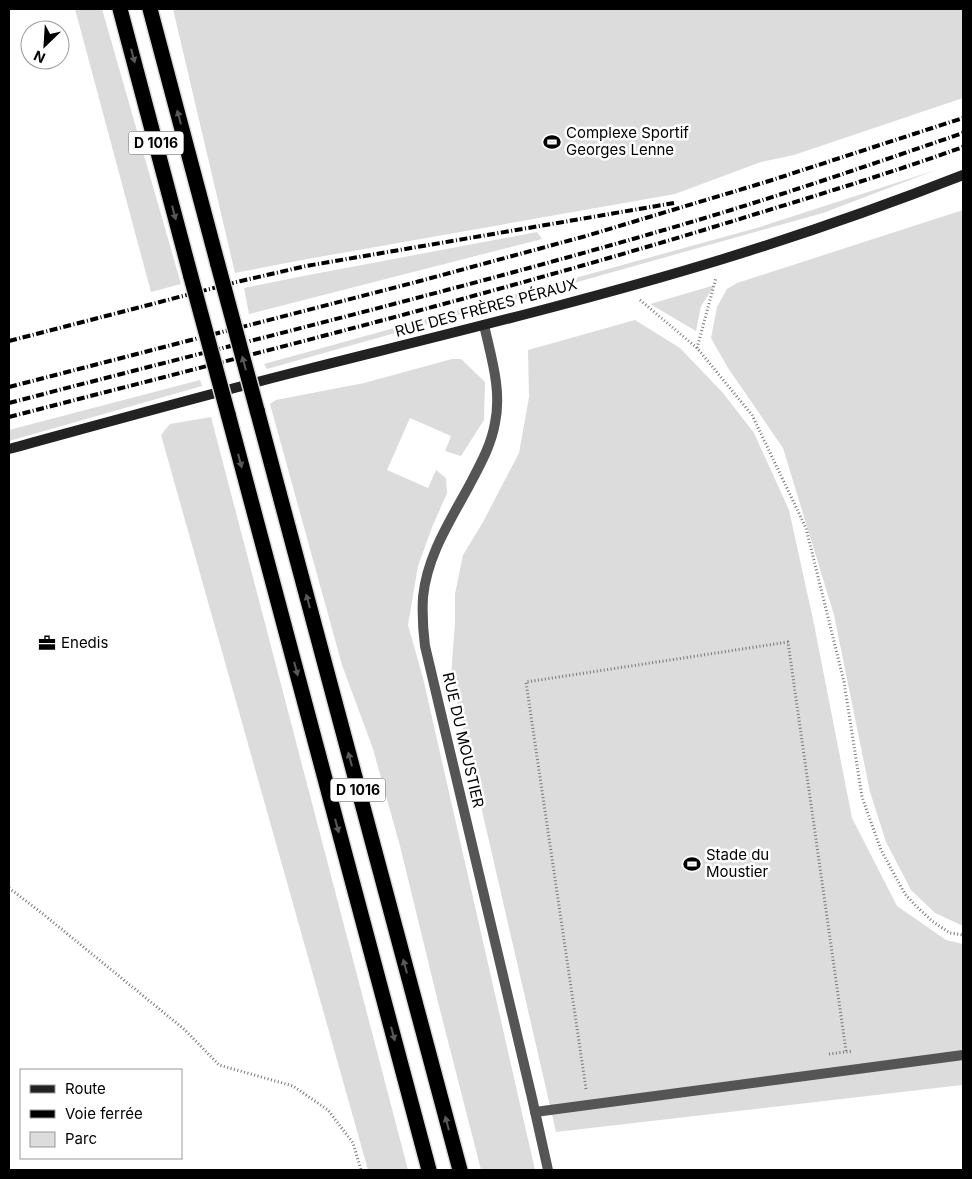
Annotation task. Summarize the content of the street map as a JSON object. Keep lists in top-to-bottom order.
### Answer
{
  "streets": {
    "highway": ["D 1016"],
    "street": ["RUE DES FRÈRES PÉRAUX", "RUE DU MOUSTIER"]
  },
  "crossings": [
    ["RUE DES FRÈRES PÉRAUX", "RUE DU MOUSTIER"]
  ],
  "places": {
    "sports": ["Complexe Sportif Georges Lenne", "Stade du Moustier"],
    "office": ["Enedis"]
  },
  "legend": ["Route", "Voie ferrée", "Parc"],
  "north": "bottom left"
}
